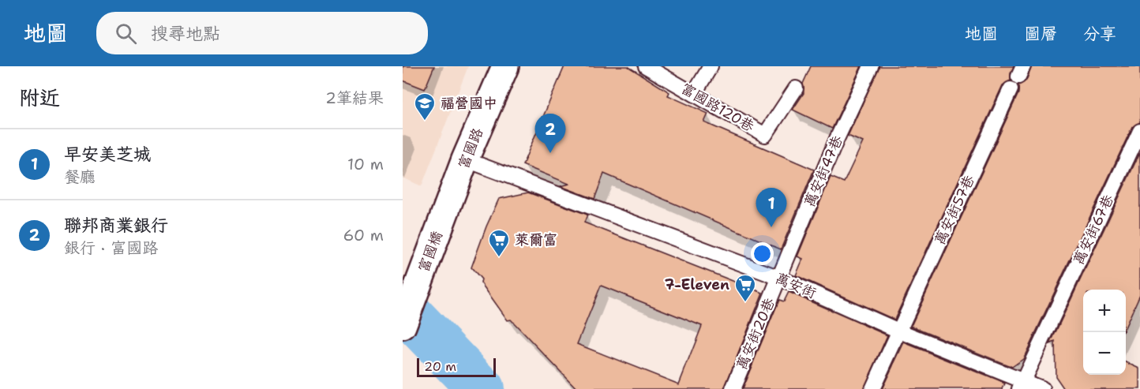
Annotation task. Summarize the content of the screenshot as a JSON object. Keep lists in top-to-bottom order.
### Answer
{
  "streets": {
    "street": ["富國路", "富國橋"],
    "lane": [
      "富國路120巷",
      "萬安街47巷",
      "萬安街57巷",
      "萬安街67巷",
      "萬安街",
      "萬安街20巷"
    ]
  },
  "crossings": [
    ["富國路", "富國橋"],
    ["富國路", "萬安街"],
    ["萬安街47巷", "萬安街"],
    ["萬安街47巷", "萬安街20巷"],
    ["萬安街57巷", "萬安街"],
    ["萬安街67巷", "萬安街"],
    ["萬安街", "萬安街20巷"]
  ],
  "places": {
    "school or university": ["福營國中"],
    "supermarket": ["萊爾富", "7-Eleven"]
  },
  "scale_bar": "20 m",
  "page": {
    "header": "地圖",
    "search": "搜尋地點",
    "nav": ["地圖", "圖層", "分享"],
    "heading": ["附近", "2筆結果"],
    "pins": ["2", "1"],
    "list": [
      {
        "mark": "1",
        "name": "早安美芝城",
        "note": "餐廳",
        "value": "10 m"
      },
      {
        "mark": "2",
        "name": "聯邦商業銀行",
        "note": "銀行 · 富國路",
        "value": "60 m"
      }
    ],
    "map_buttons": ["+", "−"],
    "scale": "20 m"
  }
}
